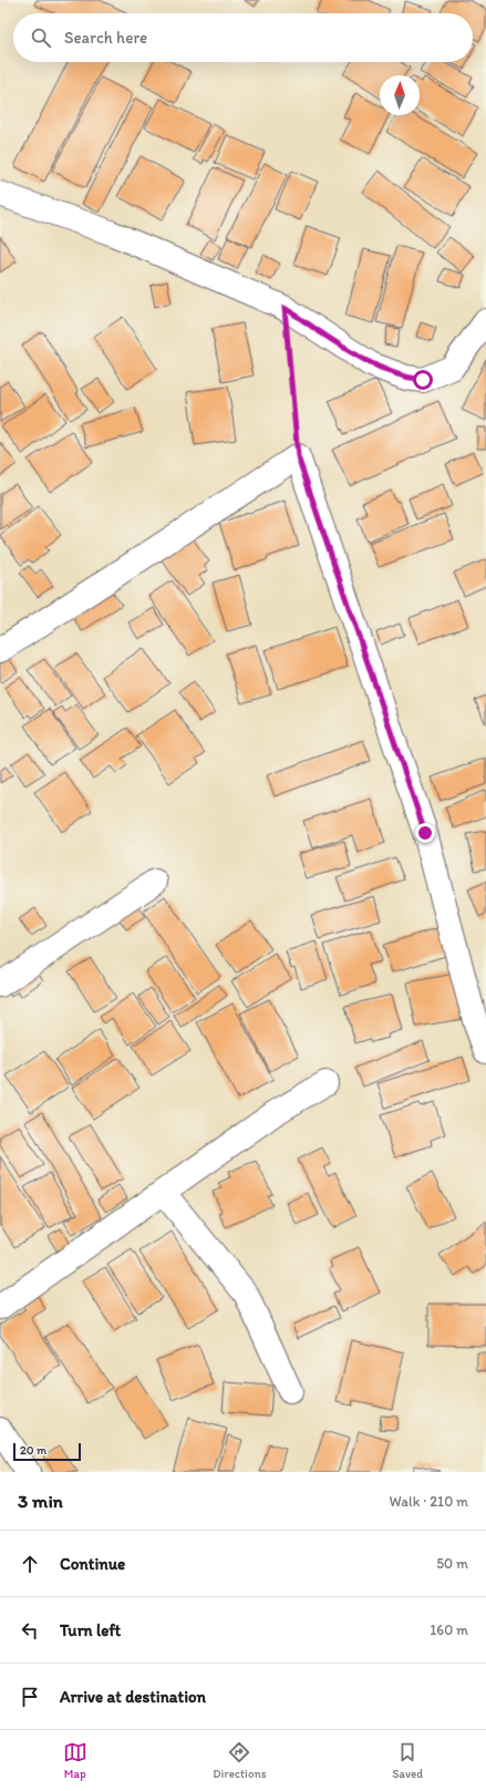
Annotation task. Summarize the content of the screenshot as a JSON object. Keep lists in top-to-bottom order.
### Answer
{
  "scale_bar": "20 m",
  "north": "top",
  "page": {
    "search": "Search here",
    "scale": "20 m",
    "heading": ["3 min", "Walk · 210 m"],
    "list": [
      ["Continue", "50 m"],
      ["Turn left", "160 m"],
      "Arrive at destination"
    ],
    "nav": ["Map", "Directions", "Saved"]
  }
}
